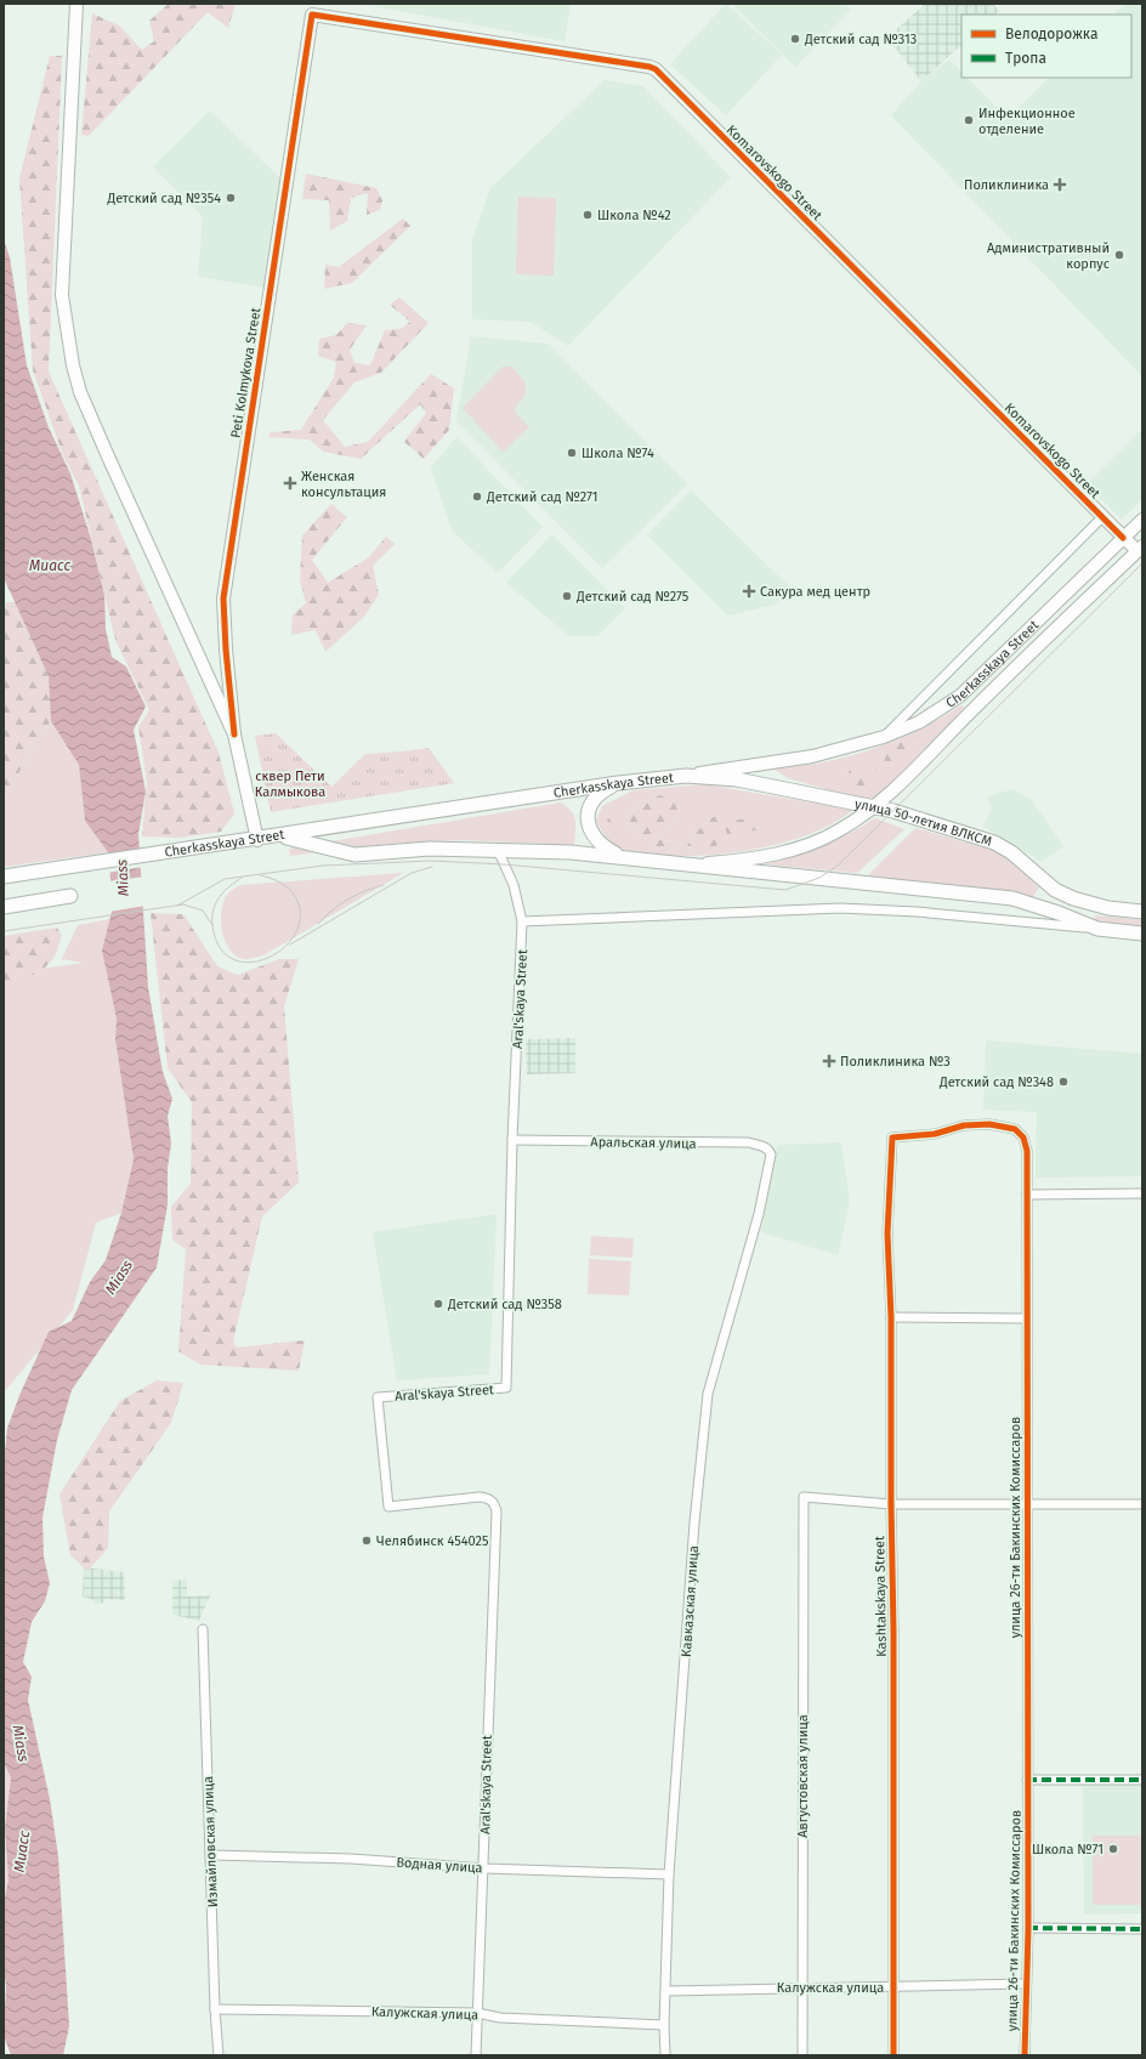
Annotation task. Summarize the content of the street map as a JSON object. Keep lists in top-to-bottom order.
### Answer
{
  "streets": {
    "main road": [
      "Komarovskogo Street",
      "Peti Kolmykova Street",
      "Cherkasskaya Street",
      "улица 50-летия ВЛКСМ"
    ],
    "street": [
      "Aral'skaya Street",
      "Аральская улица",
      "улица 26-ти Бакинских Комиссаров",
      "Kashtakskaya Street",
      "Кавказская улица",
      "Августовская улица",
      "Измайловская улица",
      "Водная улица",
      "Калужская улица"
    ]
  },
  "crossings": [
    ["Komarovskogo Street", "Peti Kolmykova Street"],
    ["Komarovskogo Street", "Cherkasskaya Street"],
    ["Peti Kolmykova Street", "Cherkasskaya Street"],
    ["Cherkasskaya Street", "улица 50-летия ВЛКСМ"],
    ["Cherkasskaya Street", "Aral'skaya Street"],
    ["Aral'skaya Street", "Аральская улица"],
    ["Aral'skaya Street", "Водная улица"],
    ["Aral'skaya Street", "Калужская улица"],
    ["Аральская улица", "Кавказская улица"],
    ["улица 26-ти Бакинских Комиссаров", "Kashtakskaya Street"],
    ["улица 26-ти Бакинских Комиссаров", "Калужская улица"],
    ["Kashtakskaya Street", "Августовская улица"],
    ["Kashtakskaya Street", "Калужская улица"],
    ["Кавказская улица", "Водная улица"],
    ["Кавказская улица", "Калужская улица"],
    ["Августовская улица", "Калужская улица"],
    ["Измайловская улица", "Водная улица"],
    ["Измайловская улица", "Калужская улица"]
  ],
  "water": ["Миасс", "Miass"],
  "parks": ["сквер Пети Калмыкова"],
  "places": {
    "other": [
      "Детский сад №313",
      "Инфекционное отделение",
      "Детский сад №354",
      "Школа №42",
      "Административный корпус",
      "Школа №74",
      "Детский сад №271",
      "Детский сад №275",
      "Детский сад №348",
      "Детский сад №358",
      "Челябинск 454025",
      "Школа №71"
    ],
    "health": [
      "Поликлиника",
      "Женская консультация",
      "Сакура мед центр",
      "Поликлиника №3"
    ]
  },
  "legend": ["Велодорожка", "Тропа"]
}
